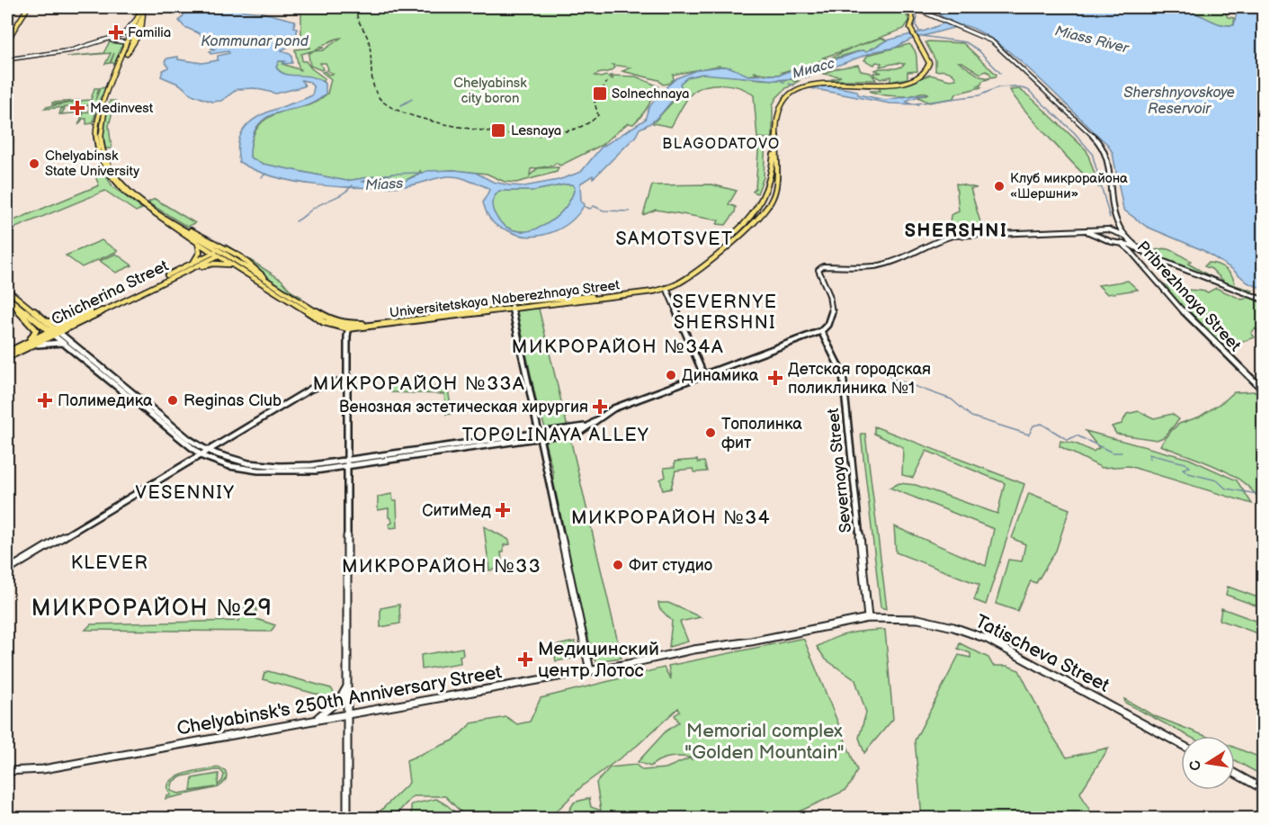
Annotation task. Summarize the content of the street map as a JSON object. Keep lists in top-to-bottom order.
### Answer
{
  "streets": {
    "main road": [
      "Chicherina Street",
      "Pribrezhnaya Street",
      "Universitetskaya Naberezhnaya Street",
      "Severnaya Street",
      "Tatischeva Street",
      "Chelyabinsk's 250th Anniversary Street"
    ]
  },
  "crossings": [
    ["Chicherina Street", "Universitetskaya Naberezhnaya Street"],
    ["Severnaya Street", "Tatischeva Street"],
    ["Severnaya Street", "Chelyabinsk's 250th Anniversary Street"],
    ["Tatischeva Street", "Chelyabinsk's 250th Anniversary Street"]
  ],
  "districts": [
    "BLAGODATOVO",
    "SHERSHNI",
    "SAMOTSVET",
    "SEVERNYE SHERSHNI",
    "МИКРОРАЙОН №34А",
    "МИКРОРАЙОН №33А",
    "TOPOLINAYA ALLEY",
    "VESENNIY",
    "МИКРОРАЙОН №34",
    "KLEVER",
    "МИКРОРАЙОН №33",
    "МИКРОРАЙОН №29"
  ],
  "water": [
    "Miass River",
    "Kommunar pond",
    "Миасс",
    "Shershnyovskoye Reservoir",
    "Miass"
  ],
  "parks": ["Chelyabinsk city boron", "Memorial complex \"Golden Mountain\""],
  "places": {
    "health": [
      "Familia",
      "Medinvest",
      "Детская городская поликлиника №1",
      "Полимедика",
      "Венозная эстетическая хирургия",
      "СитиМед",
      "Медицинский центр Лотос"
    ],
    "transit": ["Solnechnaya", "Lesnaya"],
    "other": [
      "Chelyabinsk State University",
      "Клуб микрорайона «Шершни»",
      "Динамика",
      "Reginas Club",
      "Тополинка фит",
      "Фит студио"
    ]
  },
  "north": "left"
}
